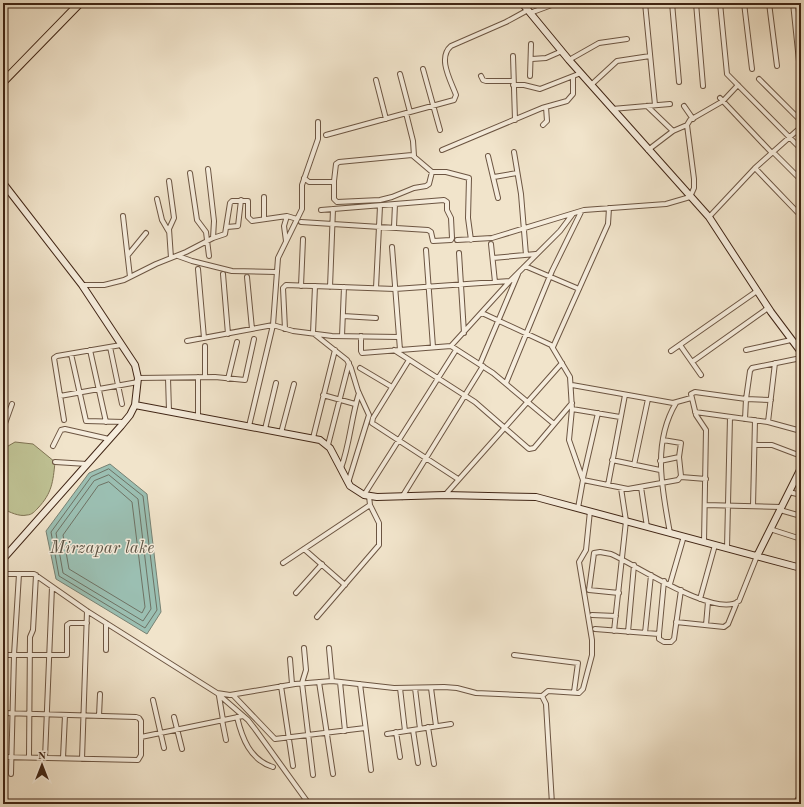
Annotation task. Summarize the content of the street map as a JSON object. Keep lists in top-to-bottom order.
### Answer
{
  "water": ["Mirzapar lake"],
  "north": "top"
}
